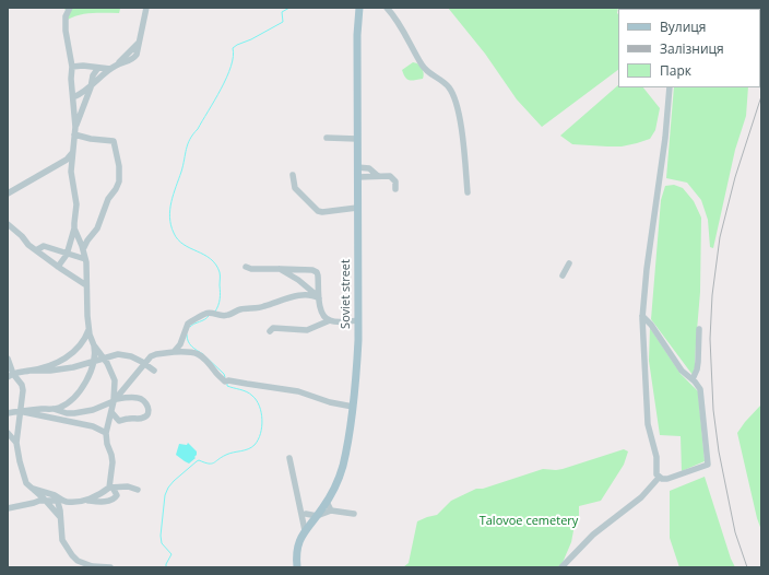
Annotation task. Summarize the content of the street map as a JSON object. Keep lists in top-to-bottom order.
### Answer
{
  "streets": {
    "main road": ["Soviet street"]
  },
  "parks": ["Talovoe cemetery"],
  "legend": ["Вулиця", "Залізниця", "Парк"]
}
